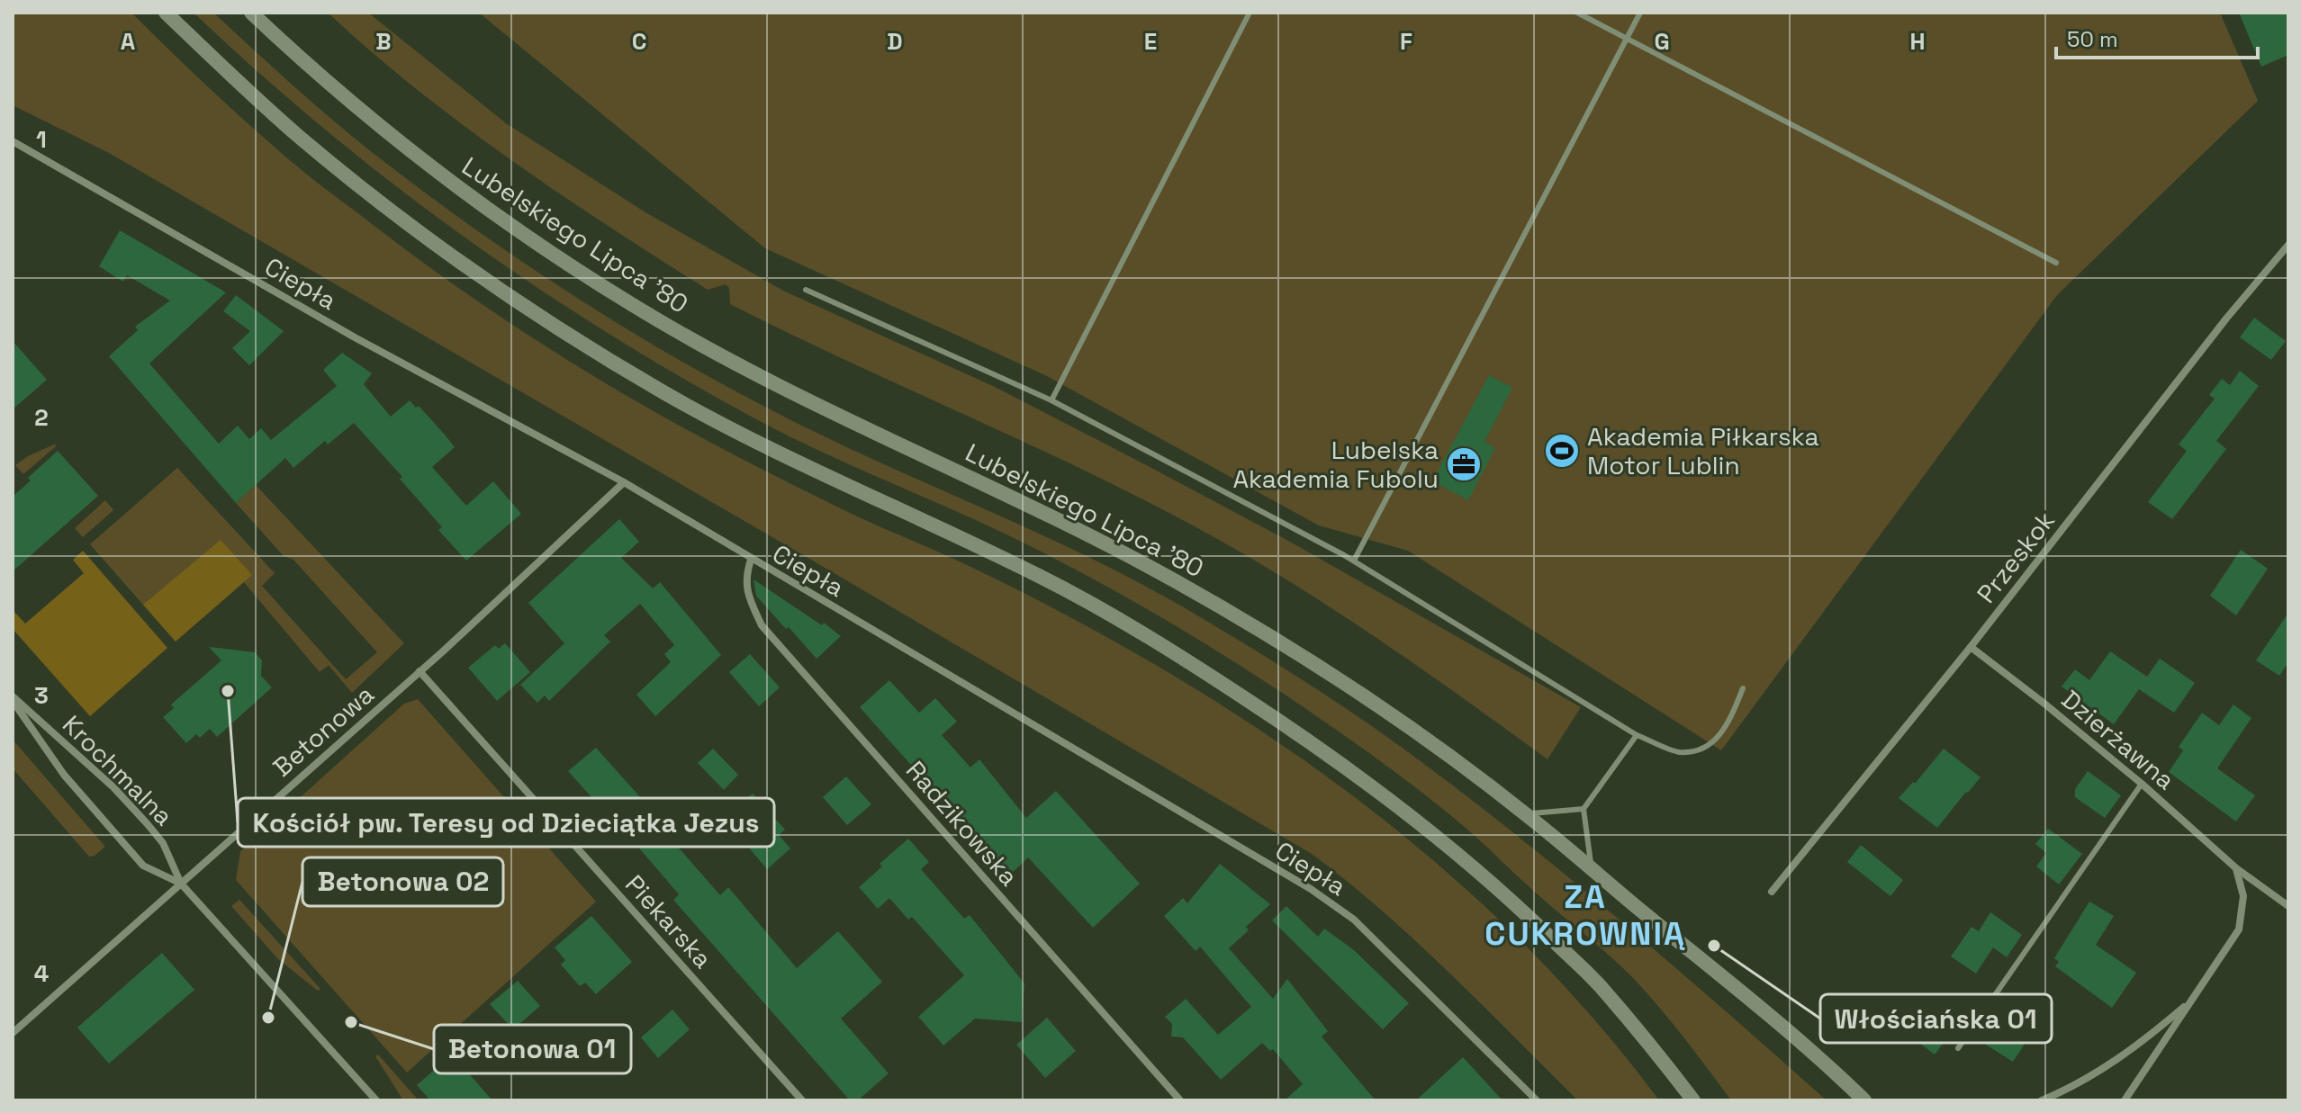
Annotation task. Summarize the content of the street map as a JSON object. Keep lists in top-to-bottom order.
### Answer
{
  "streets": {
    "main road": ["Lubelskiego Lipca '80"],
    "street": [
      "Ciepła",
      "Przeskok",
      "Betonowa",
      "Dzierżawna",
      "Krochmalna",
      "Radzikowska",
      "Piekarska"
    ]
  },
  "crossings": [
    ["Ciepła", "Betonowa"],
    ["Ciepła", "Radzikowska"],
    ["Przeskok", "Dzierżawna"],
    ["Betonowa", "Krochmalna"],
    ["Betonowa", "Piekarska"]
  ],
  "districts": ["ZA CUKROWNIĄ"],
  "places": {
    "sports": ["Akademia Piłkarska Motor Lublin"],
    "office": ["Lubelska Akademia Fubolu"],
    "other": [
      "Kościół pw. Teresy od Dzieciątka Jezus",
      "Włościańska 01",
      "Betonowa 02",
      "Betonowa 01"
    ]
  },
  "scale_bar": "50 m",
  "grid": {
    "columns": [
      "A",
      "B",
      "C",
      "D",
      "E",
      "F",
      "G",
      "H"
    ],
    "rows": [
      "1",
      "2",
      "3",
      "4"
    ]
  }
}
